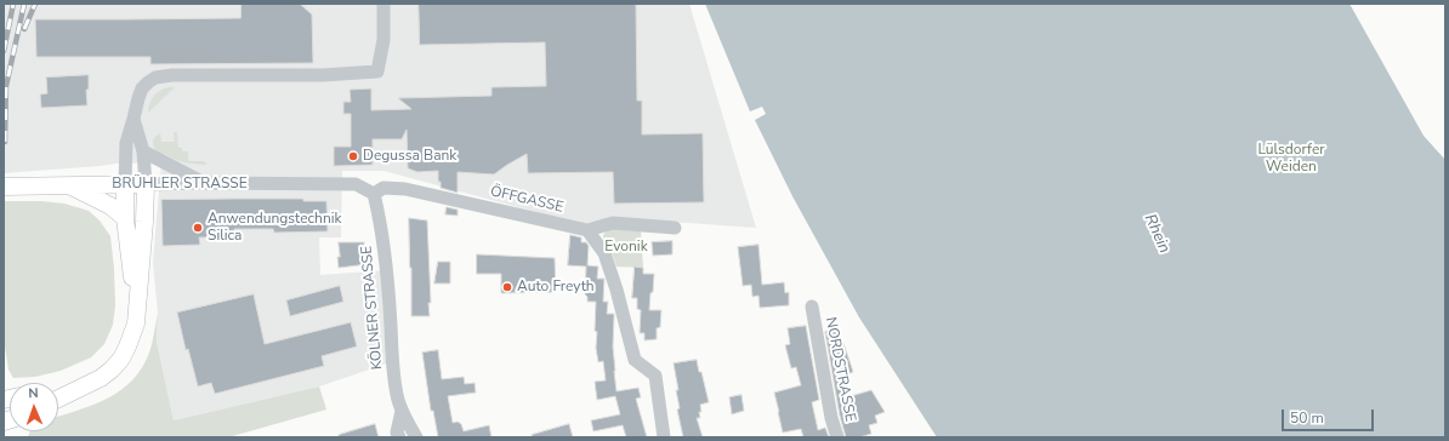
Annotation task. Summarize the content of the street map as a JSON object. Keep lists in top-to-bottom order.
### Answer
{
  "streets": {
    "main road": ["BRÜHLER STRASSE"],
    "street": ["ÖFFGASSE", "KÖLNER STRASSE", "NORDSTRASSE"]
  },
  "crossings": [
    ["BRÜHLER STRASSE", "ÖFFGASSE"],
    ["BRÜHLER STRASSE", "KÖLNER STRASSE"],
    ["ÖFFGASSE", "KÖLNER STRASSE"]
  ],
  "water": ["Rhein"],
  "parks": ["Lülsdorfer Weiden", "Evonik"],
  "places": ["Degussa Bank", "Anwendungstechnik Silica", "Auto Freyth"],
  "scale_bar": "50 m",
  "north": "top"
}
